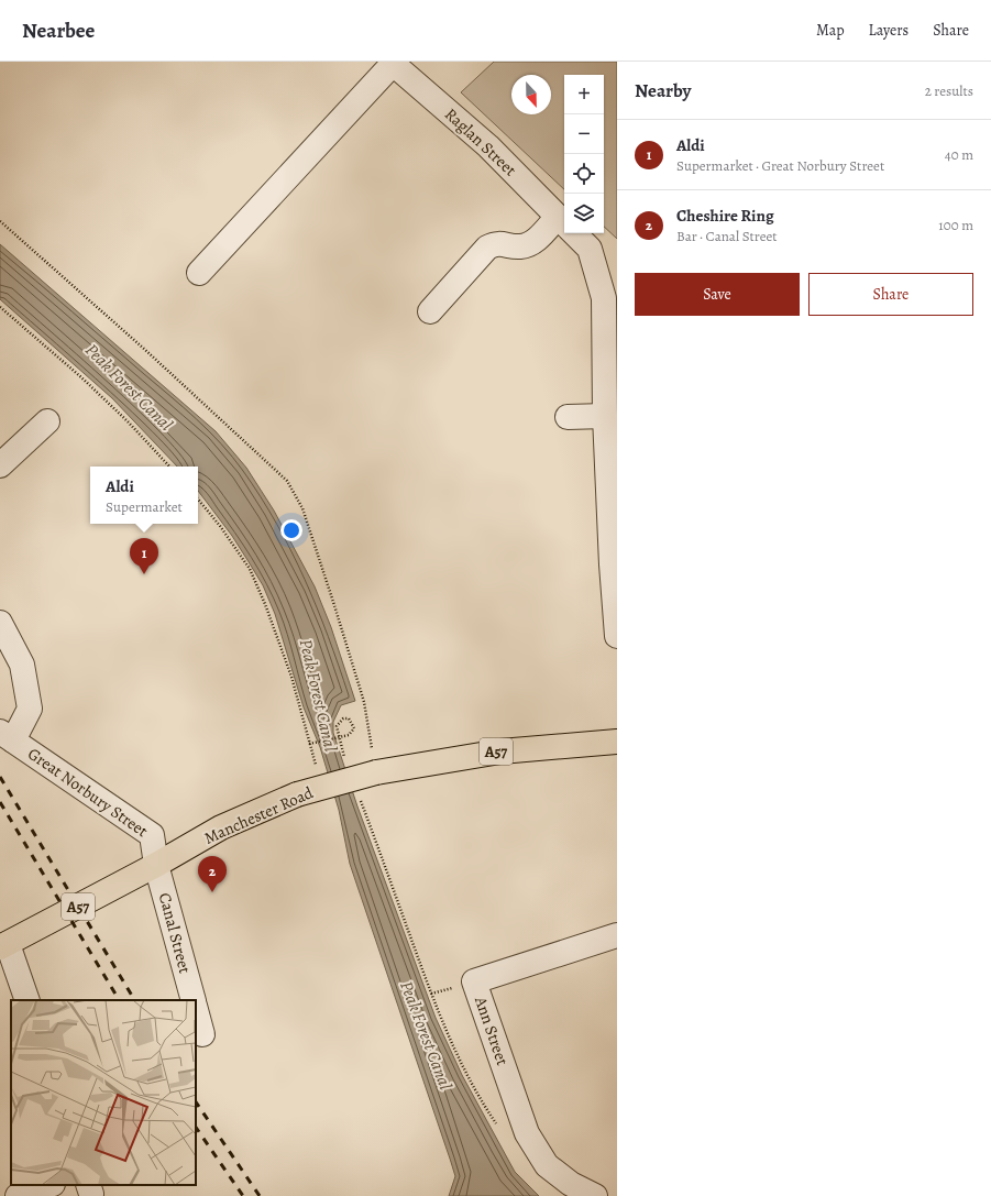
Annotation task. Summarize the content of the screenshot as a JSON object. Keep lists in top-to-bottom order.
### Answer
{
  "streets": {
    "main road": ["A57", "Manchester Road"],
    "street": [
      "Raglan Street",
      "Great Norbury Street",
      "Canal Street",
      "Ann Street"
    ]
  },
  "crossings": [
    ["Great Norbury Street", "Manchester Road"],
    ["Great Norbury Street", "Canal Street"],
    ["Manchester Road", "Canal Street"]
  ],
  "water": ["Peak Forest Canal"],
  "north": "bottom",
  "page": {
    "header": "Nearbee",
    "nav": ["Map", "Layers", "Share"],
    "heading": ["Nearby", "2 results"],
    "map_buttons": ["+", "−"],
    "list": [
      {
        "mark": "1",
        "name": "Aldi",
        "note": "Supermarket · Great Norbury Street",
        "value": "40 m"
      },
      {
        "mark": "2",
        "name": "Cheshire Ring",
        "note": "Bar · Canal Street",
        "value": "100 m"
      }
    ],
    "buttons": ["Save", "Share"],
    "popup": ["Aldi", "Supermarket"],
    "pins": ["1", "2"]
  }
}
